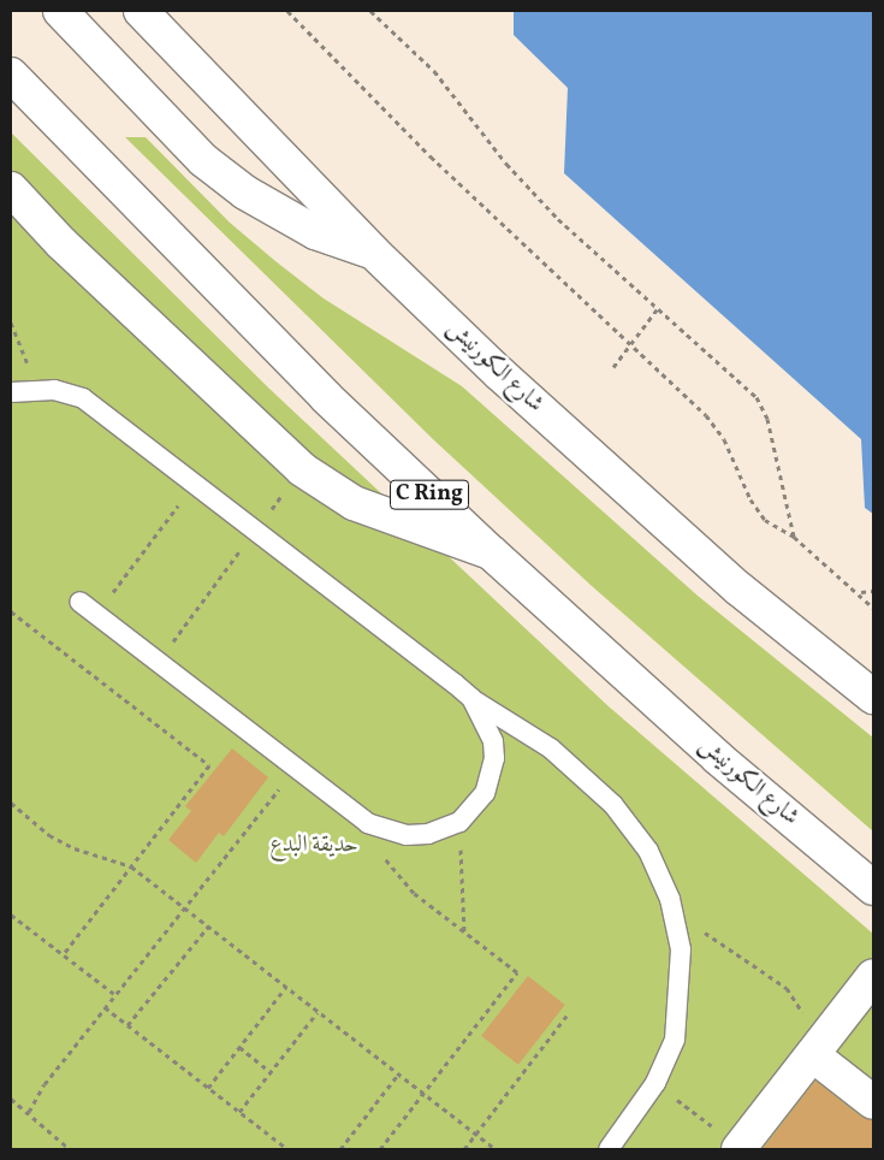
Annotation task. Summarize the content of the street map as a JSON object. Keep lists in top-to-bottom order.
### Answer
{
  "streets": {
    "main road": ["شارع الكورنيش", "C Ring"]
  },
  "parks": ["حديقة البدع"]
}
